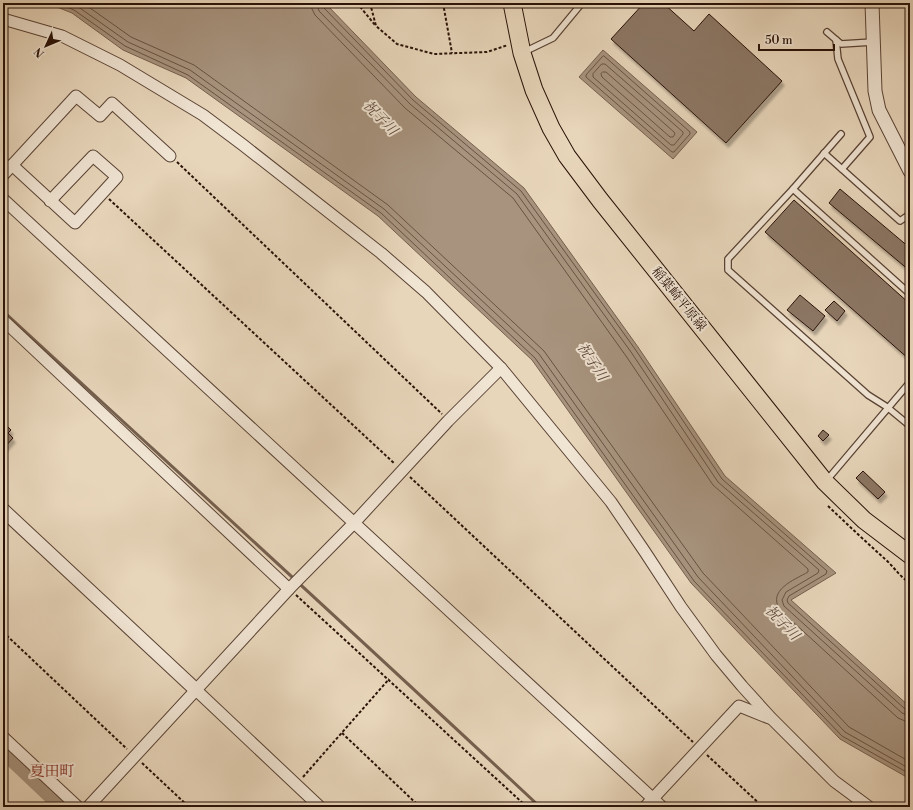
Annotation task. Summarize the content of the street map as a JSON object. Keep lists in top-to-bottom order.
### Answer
{
  "streets": {
    "main road": ["稲葉崎平原線"]
  },
  "districts": ["夏田町"],
  "water": ["祝子川"],
  "scale_bar": "50 m",
  "north": "bottom left"
}
